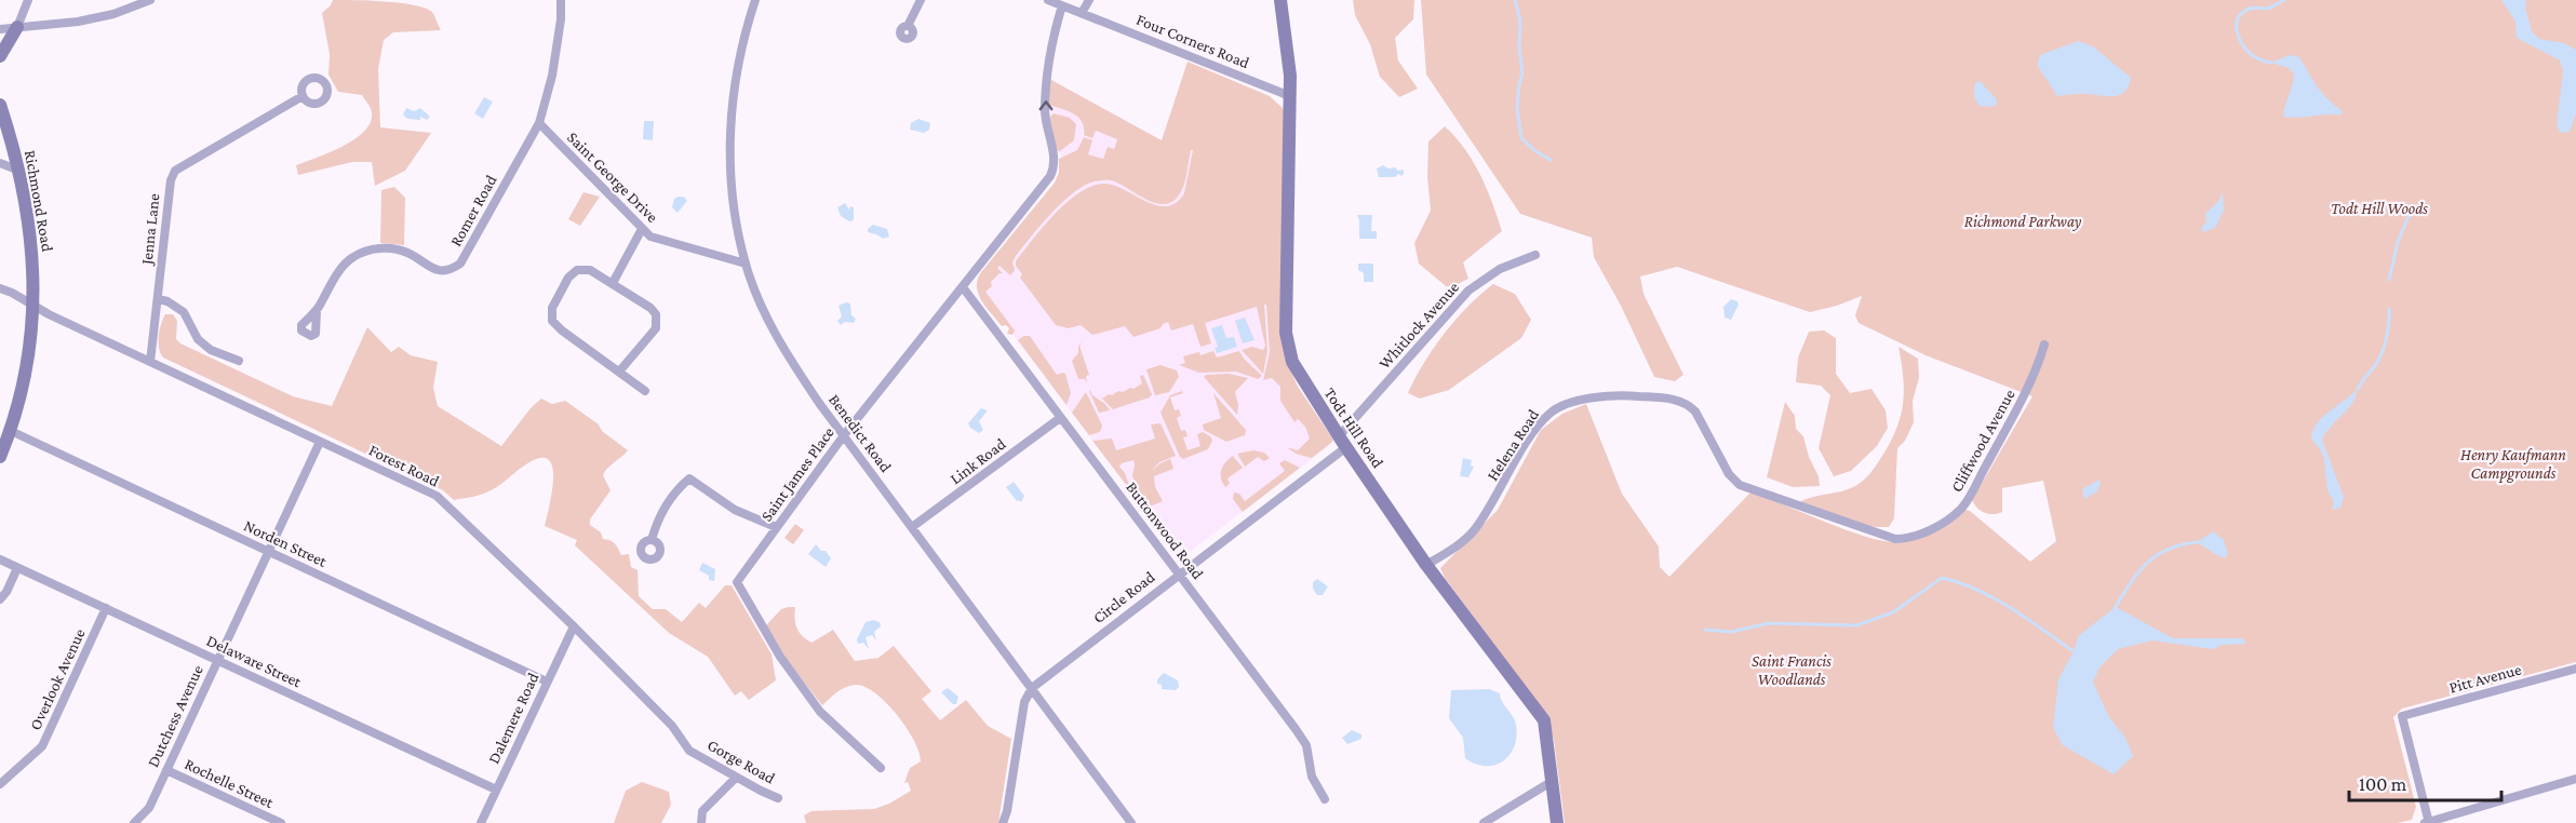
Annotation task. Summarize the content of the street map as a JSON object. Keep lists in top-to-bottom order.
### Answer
{
  "streets": {
    "street": [
      "Four Corners Road",
      "Saint George Drive",
      "Richmond Road",
      "Romer Road",
      "Jenna Lane",
      "Whitlock Avenue",
      "Todt Hill Road",
      "Benedict Road",
      "Cliffwood Avenue",
      "Helena Road",
      "Link Road",
      "Forest Road",
      "Saint James Place",
      "Buttonwood Road",
      "Norden Street",
      "Circle Road",
      "Delaware Street",
      "Pitt Avenue",
      "Overlook Avenue",
      "Dutchess Avenue",
      "Dalemere Road",
      "Gorge Road",
      "Rochelle Street"
    ]
  },
  "crossings": [
    ["Four Corners Road", "Todt Hill Road"],
    ["Four Corners Road", "Saint James Place"],
    ["Saint George Drive", "Romer Road"],
    ["Saint George Drive", "Benedict Road"],
    ["Richmond Road", "Forest Road"],
    ["Richmond Road", "Norden Street"],
    ["Jenna Lane", "Forest Road"],
    ["Whitlock Avenue", "Todt Hill Road"],
    ["Whitlock Avenue", "Circle Road"],
    ["Todt Hill Road", "Helena Road"],
    ["Todt Hill Road", "Circle Road"],
    ["Benedict Road", "Link Road"],
    ["Benedict Road", "Saint James Place"],
    ["Benedict Road", "Circle Road"],
    ["Cliffwood Avenue", "Helena Road"],
    ["Link Road", "Buttonwood Road"],
    ["Forest Road", "Dutchess Avenue"],
    ["Forest Road", "Dalemere Road"],
    ["Forest Road", "Gorge Road"],
    ["Saint James Place", "Buttonwood Road"],
    ["Buttonwood Road", "Circle Road"],
    ["Norden Street", "Dutchess Avenue"],
    ["Norden Street", "Dalemere Road"],
    ["Delaware Street", "Overlook Avenue"],
    ["Delaware Street", "Dutchess Avenue"],
    ["Delaware Street", "Dalemere Road"],
    ["Dutchess Avenue", "Rochelle Street"]
  ],
  "parks": [
    "Todt Hill Woods",
    "Richmond Parkway",
    "Henry Kaufmann Campgrounds",
    "Saint Francis Woodlands"
  ],
  "scale_bar": "100 m"
}
